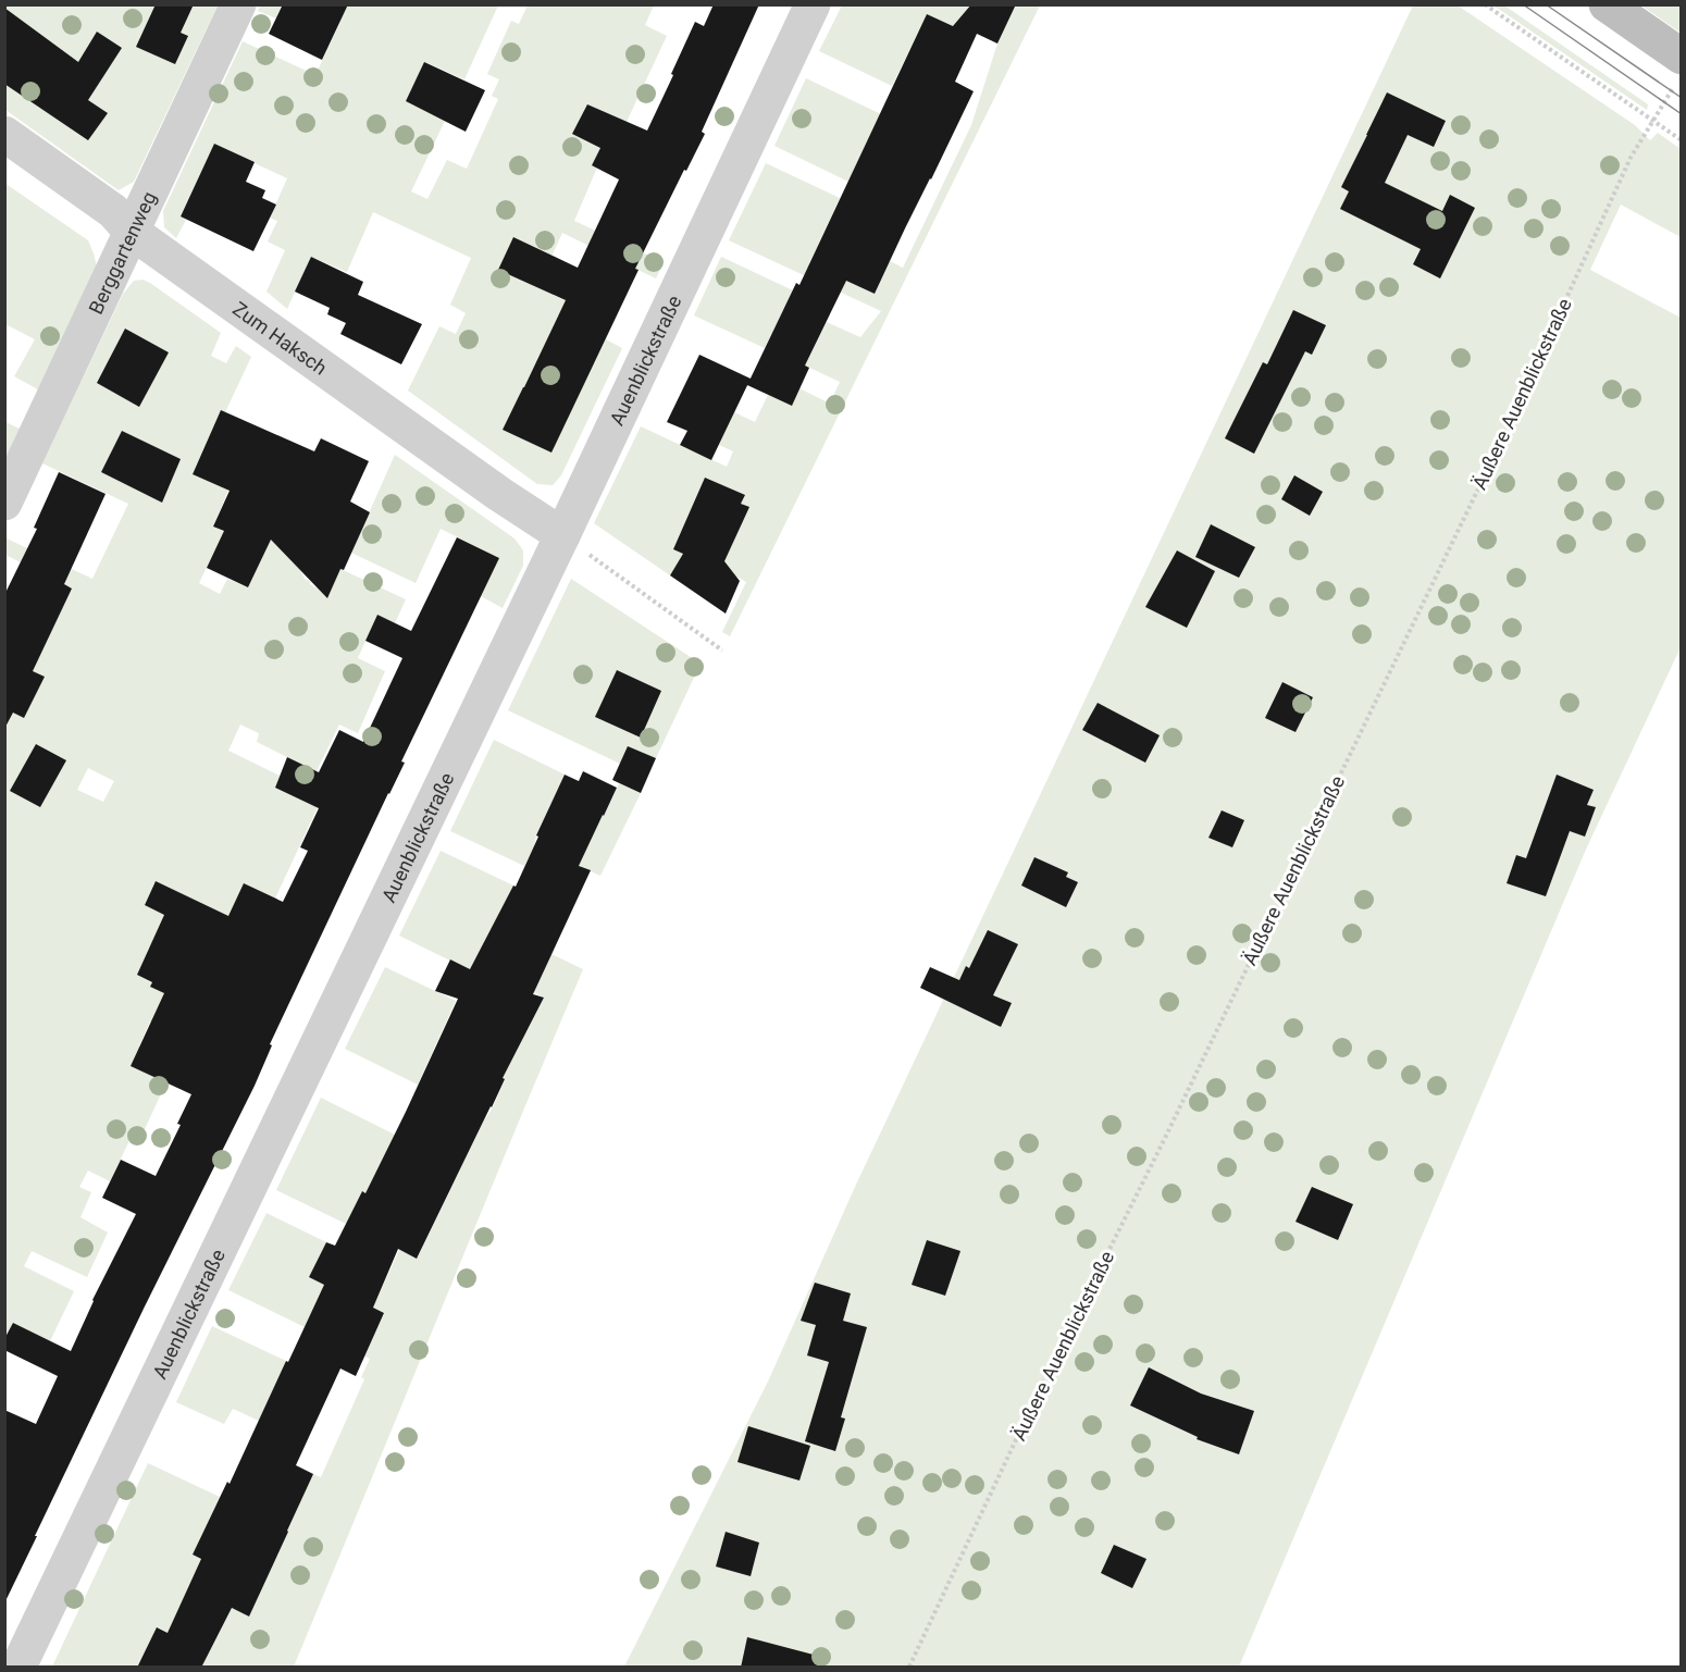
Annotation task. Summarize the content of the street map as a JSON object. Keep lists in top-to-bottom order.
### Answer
{
  "streets": {
    "street": ["Berggartenweg", "Zum Haksch", "Auenblickstraße"],
    "path": ["Äußere Auenblickstraße"]
  },
  "crossings": [
    ["Berggartenweg", "Zum Haksch"],
    ["Zum Haksch", "Auenblickstraße"]
  ]
}
